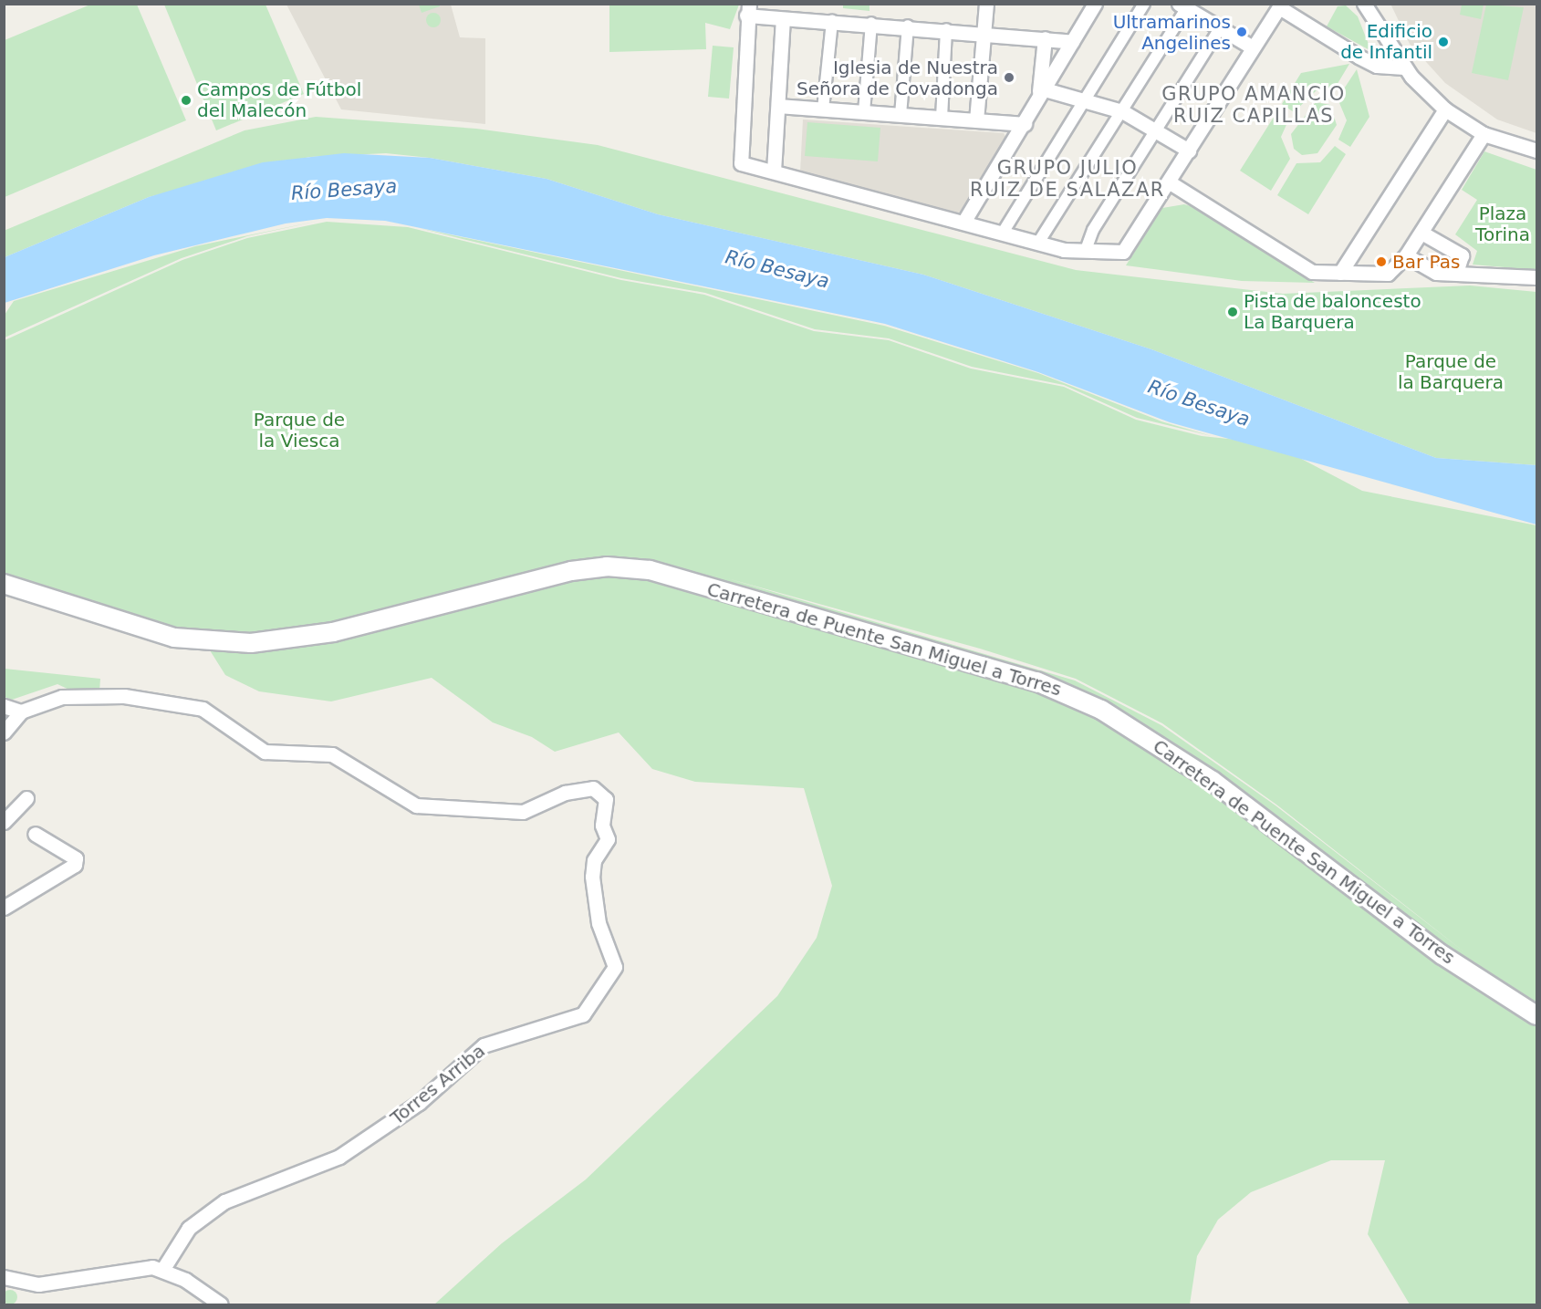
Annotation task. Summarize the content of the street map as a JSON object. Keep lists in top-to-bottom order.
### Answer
{
  "streets": {
    "street": ["Carretera de Puente San Miguel a Torres", "Torres Arriba"]
  },
  "districts": ["GRUPO AMANCIO RUIZ CAPILLAS", "GRUPO JULIO RUIZ DE SALAZAR"],
  "water": ["Río Besaya"],
  "parks": ["Plaza Torina", "Parque de la Barquera", "Parque de la Viesca"],
  "places": [
    "Ultramarinos Angelines",
    "Edificio de Infantil",
    "Iglesia de Nuestra Señora de Covadonga",
    "Campos de Fútbol del Malecón",
    "Bar Pas",
    "Pista de baloncesto La Barquera"
  ]
}
